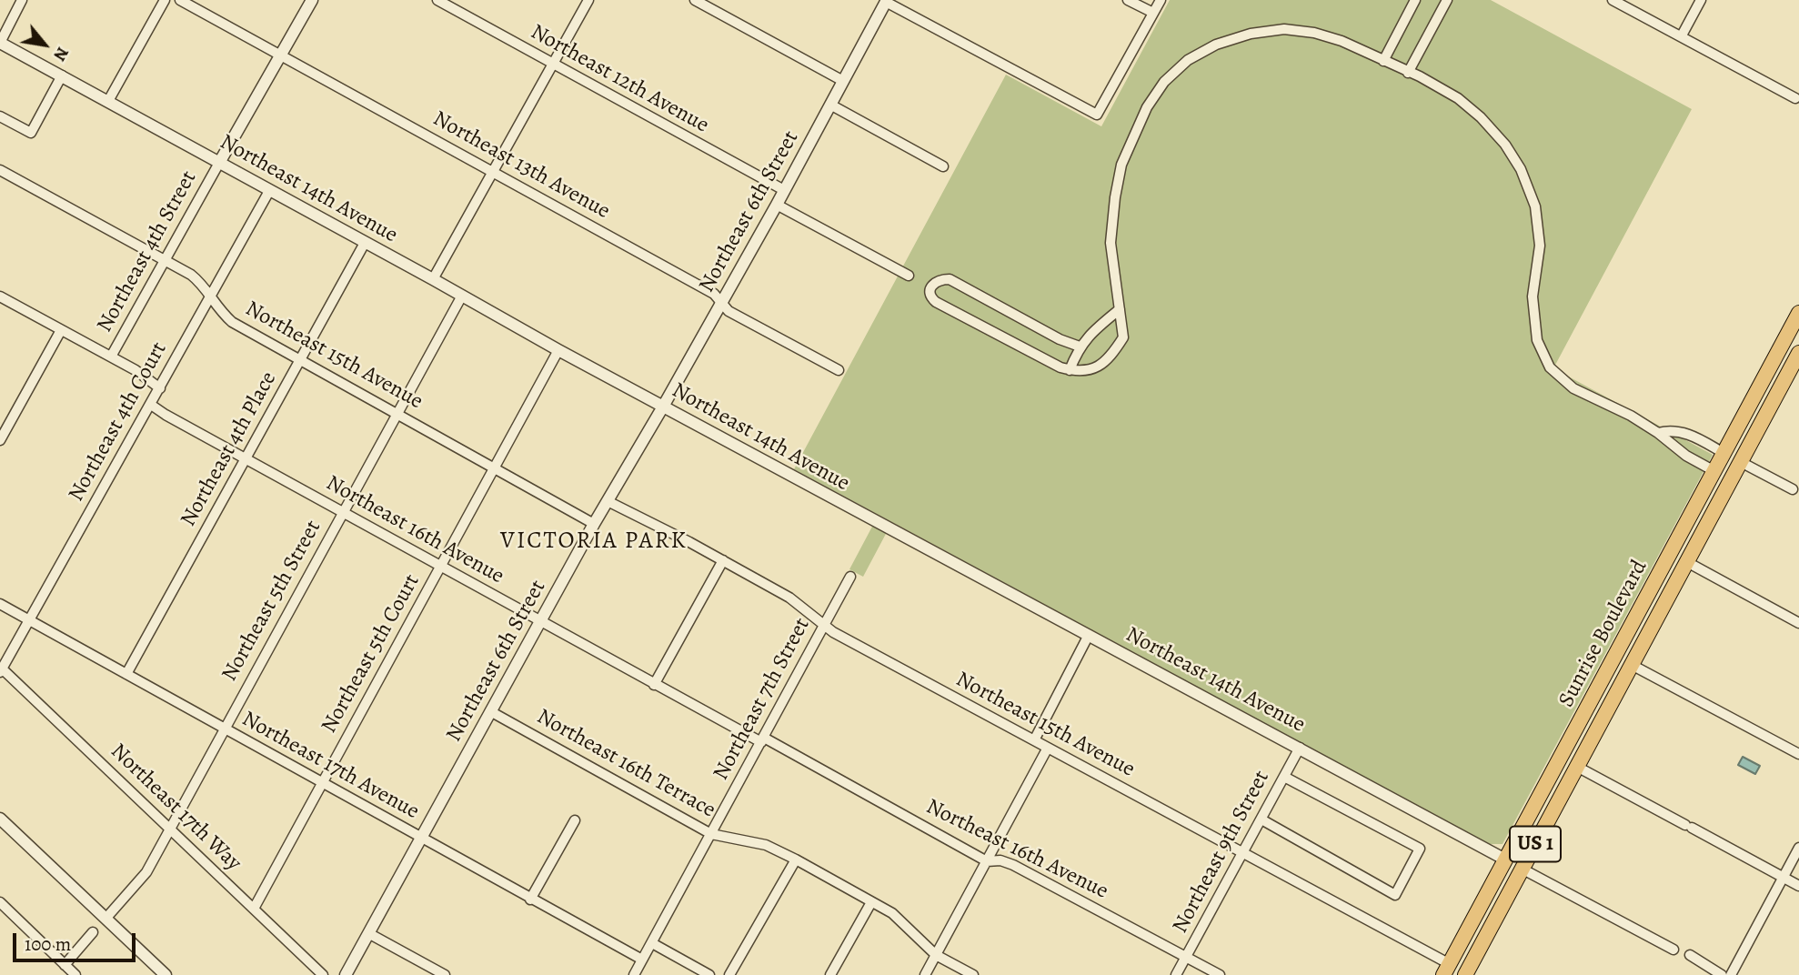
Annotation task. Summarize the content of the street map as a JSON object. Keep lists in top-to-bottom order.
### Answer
{
  "streets": {
    "main road": ["Sunrise Boulevard", "US 1"],
    "street": [
      "Northeast 12th Avenue",
      "Northeast 13th Avenue",
      "Northeast 14th Avenue",
      "Northeast 6th Street",
      "Northeast 4th Street",
      "Northeast 15th Avenue",
      "Northeast 4th Court",
      "Northeast 4th Place",
      "Northeast 16th Avenue",
      "Northeast 5th Street",
      "Northeast 5th Court",
      "Northeast 7th Street",
      "Northeast 16th Terrace",
      "Northeast 17th Avenue",
      "Northeast 17th Way",
      "Northeast 9th Street"
    ]
  },
  "crossings": [
    ["Northeast 12th Avenue", "Northeast 6th Street"],
    ["Northeast 13th Avenue", "Northeast 6th Street"],
    ["Northeast 13th Avenue", "Northeast 4th Street"],
    ["Northeast 14th Avenue", "Northeast 6th Street"],
    ["Northeast 14th Avenue", "Northeast 4th Street"],
    ["Northeast 14th Avenue", "Northeast 4th Court"],
    ["Northeast 14th Avenue", "Northeast 4th Place"],
    ["Northeast 14th Avenue", "Northeast 5th Street"],
    ["Northeast 14th Avenue", "Sunrise Boulevard"],
    ["Northeast 14th Avenue", "Northeast 5th Court"],
    ["Northeast 14th Avenue", "Northeast 9th Street"],
    ["Northeast 6th Street", "Northeast 15th Avenue"],
    ["Northeast 6th Street", "Northeast 16th Avenue"],
    ["Northeast 6th Street", "Northeast 16th Terrace"],
    ["Northeast 6th Street", "Northeast 17th Avenue"],
    ["Northeast 4th Street", "Northeast 15th Avenue"],
    ["Northeast 15th Avenue", "Northeast 4th Court"],
    ["Northeast 15th Avenue", "Northeast 4th Place"],
    ["Northeast 15th Avenue", "Northeast 5th Street"],
    ["Northeast 15th Avenue", "Sunrise Boulevard"],
    ["Northeast 15th Avenue", "Northeast 5th Court"],
    ["Northeast 15th Avenue", "Northeast 7th Street"],
    ["Northeast 15th Avenue", "Northeast 9th Street"],
    ["Northeast 4th Court", "Northeast 16th Avenue"],
    ["Northeast 4th Court", "Northeast 17th Avenue"],
    ["Northeast 4th Court", "Northeast 17th Way"],
    ["Northeast 4th Place", "Northeast 16th Avenue"],
    ["Northeast 4th Place", "Northeast 17th Avenue"],
    ["Northeast 16th Avenue", "Northeast 5th Street"],
    ["Northeast 16th Avenue", "Northeast 5th Court"],
    ["Northeast 16th Avenue", "Northeast 7th Street"],
    ["Northeast 16th Avenue", "Northeast 9th Street"],
    ["Northeast 5th Street", "Northeast 17th Avenue"],
    ["Northeast 5th Street", "Northeast 17th Way"],
    ["Northeast 5th Court", "Northeast 17th Avenue"],
    ["Northeast 5th Court", "Northeast 17th Way"],
    ["Northeast 7th Street", "Northeast 16th Terrace"],
    ["Northeast 7th Street", "Northeast 17th Avenue"]
  ],
  "districts": ["VICTORIA PARK"],
  "scale_bar": "100 m",
  "north": "bottom right"
}
